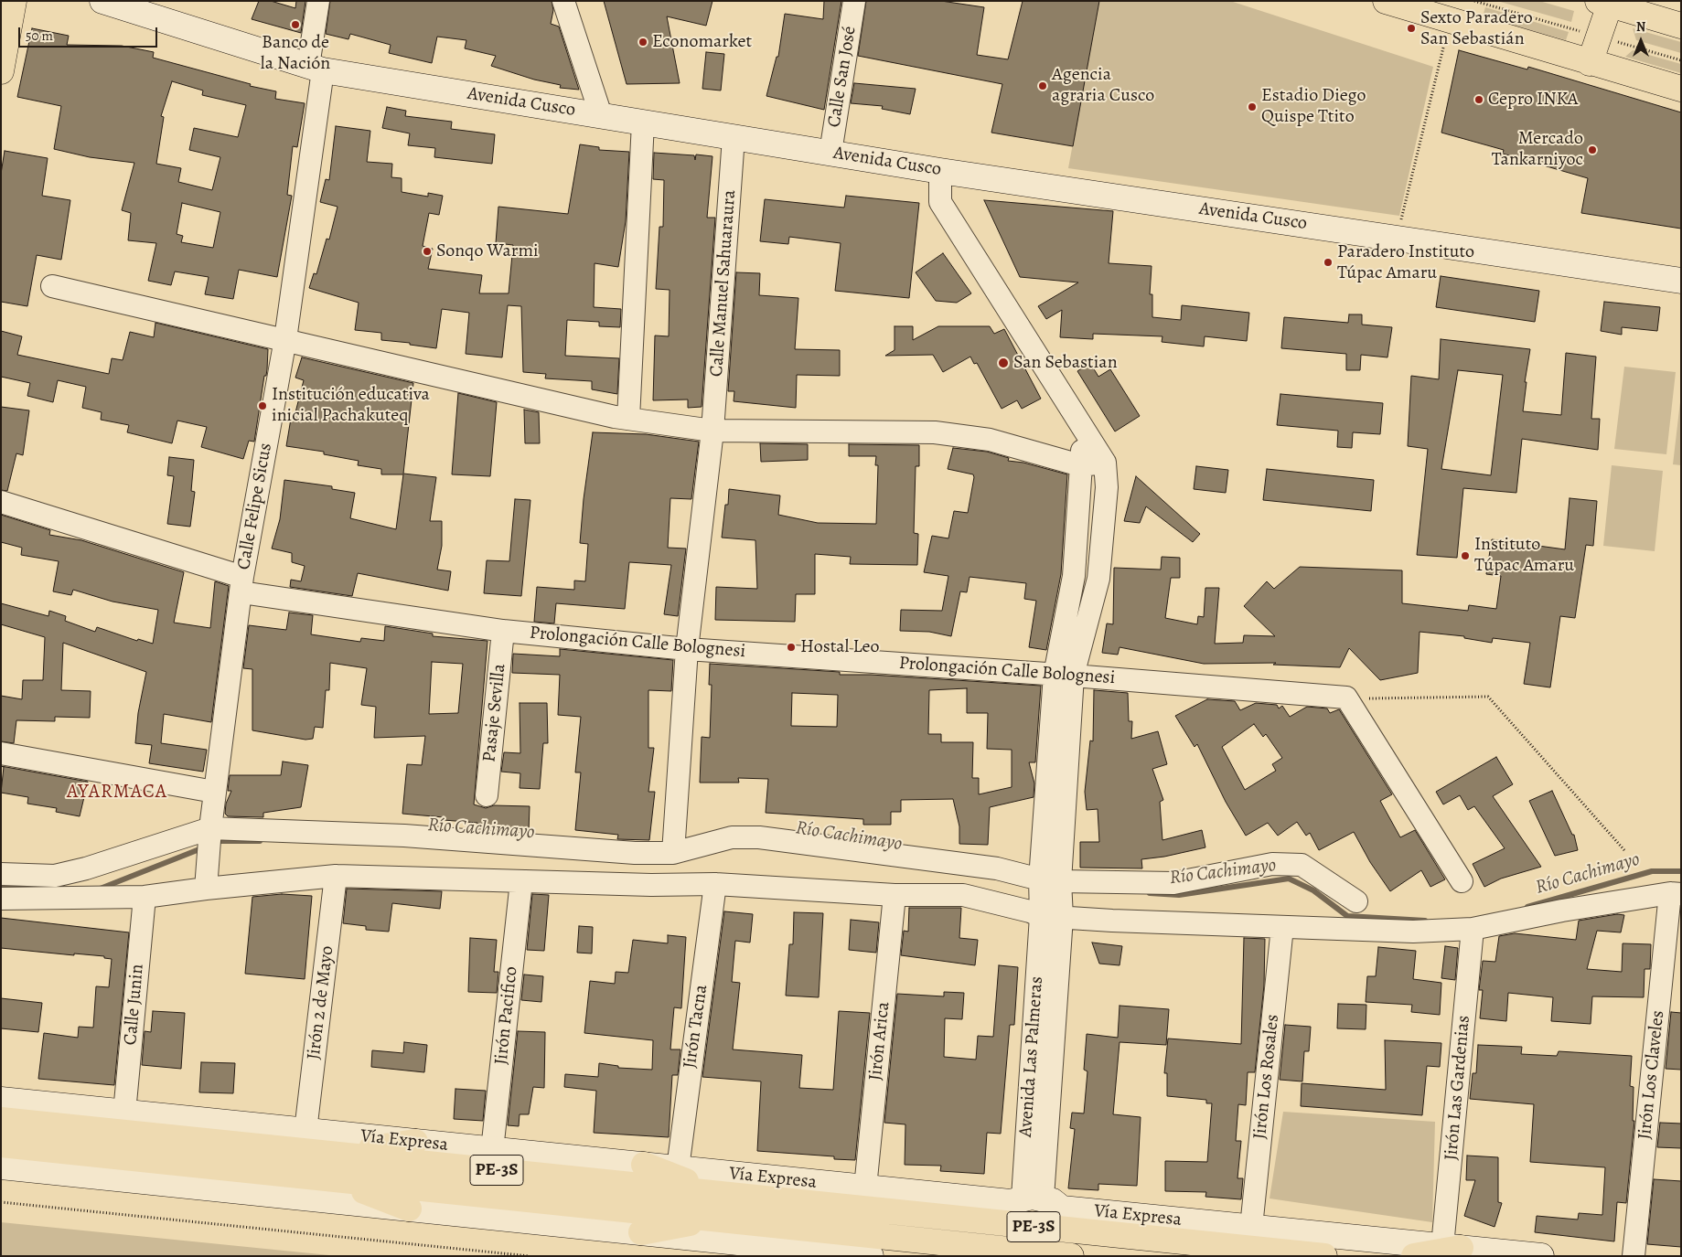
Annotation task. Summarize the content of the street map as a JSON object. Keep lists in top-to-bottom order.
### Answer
{
  "streets": {
    "main road": ["Avenida Cusco", "Vía Expresa", "PE-3S"],
    "street": [
      "Calle San José",
      "Calle Manuel Sahuaraura",
      "Calle Felipe Sicus",
      "Prolongación Calle Bolognesi",
      "Pasaje Sevilla",
      "Jirón 2 de Mayo",
      "Calle Junin",
      "Jirón Pacifico",
      "Jirón Tacna",
      "Jirón Arica",
      "Avenida Las Palmeras",
      "Jirón Los Claveles",
      "Jirón Los Rosales",
      "Jirón Las Gardenias"
    ]
  },
  "crossings": [
    ["Calle San José", "Avenida Cusco"],
    ["Avenida Cusco", "Calle Manuel Sahuaraura"],
    ["Avenida Cusco", "Calle Felipe Sicus"],
    ["Calle Manuel Sahuaraura", "Prolongación Calle Bolognesi"],
    ["Calle Felipe Sicus", "Prolongación Calle Bolognesi"],
    ["Prolongación Calle Bolognesi", "Pasaje Sevilla"],
    ["Prolongación Calle Bolognesi", "Avenida Las Palmeras"],
    ["Jirón 2 de Mayo", "Vía Expresa"],
    ["Calle Junin", "Vía Expresa"],
    ["Jirón Pacifico", "Vía Expresa"],
    ["Jirón Tacna", "Vía Expresa"],
    ["Jirón Arica", "Vía Expresa"],
    ["Avenida Las Palmeras", "Vía Expresa"],
    ["Jirón Los Rosales", "Vía Expresa"],
    ["Jirón Las Gardenias", "Vía Expresa"]
  ],
  "districts": ["AYARMACA"],
  "water": ["Río Cachimayo"],
  "places": [
    "Banco de la Nación",
    "Sexto Paradero San Sebastián",
    "Economarket",
    "Agencia agraria Cusco",
    "Cepro INKA",
    "Estadio Diego Quispe Ttito",
    "Mercado Tankarniyoc",
    "Sonqo Warmi",
    "Paradero Instituto Túpac Amaru",
    "San Sebastian",
    "Institución educativa inicial Pachakuteq",
    "Instituto Túpac Amaru",
    "Hostal Leo"
  ],
  "scale_bar": "50 m",
  "north": "top"
}
